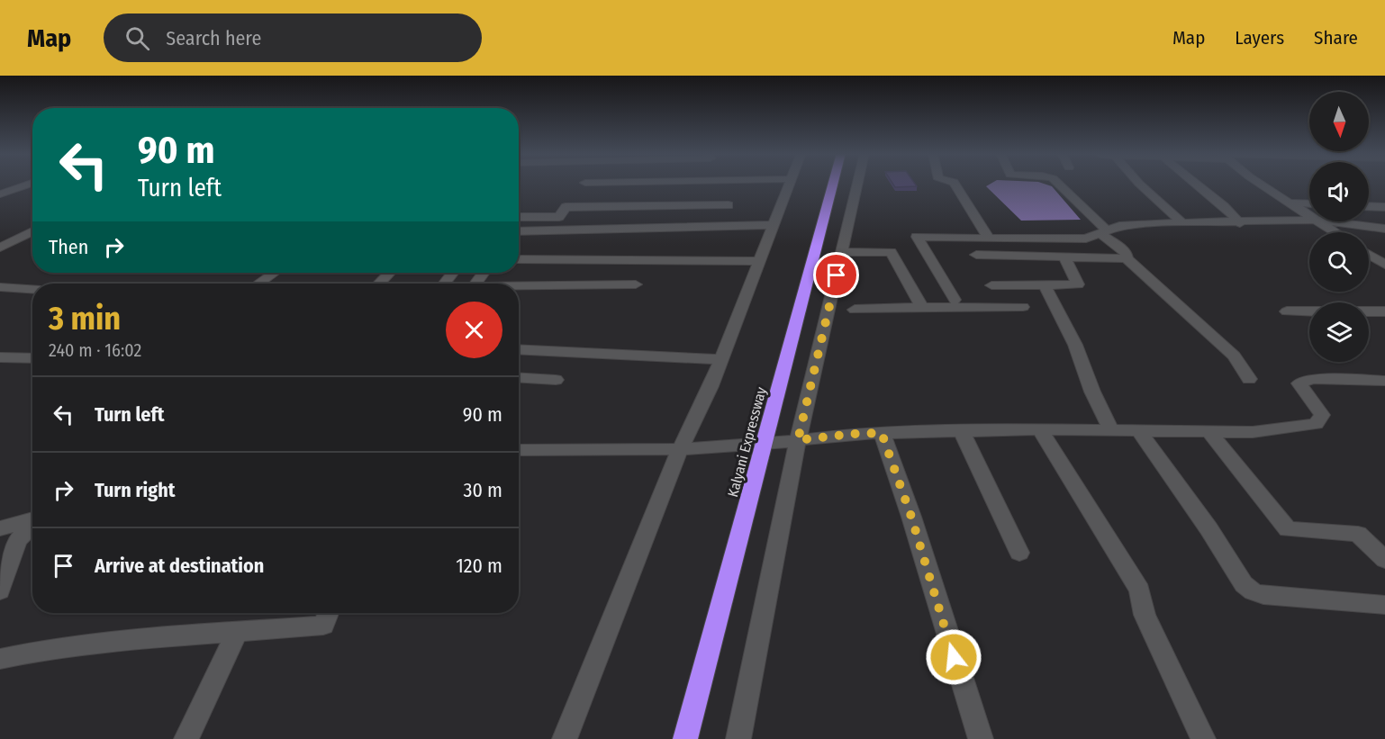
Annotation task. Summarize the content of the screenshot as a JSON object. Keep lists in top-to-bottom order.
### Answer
{
  "streets": {
    "highway": ["Kalyani Expressway"]
  },
  "north": "bottom",
  "page": {
    "header": "Map",
    "search": "Search here",
    "nav": ["Map", "Layers", "Share"],
    "turn": ["90 m", "Turn left"],
    "then": "Then",
    "heading": ["3 min", "240 m · 16:02"],
    "list": [
      {
        "name": "Turn left",
        "value": "90 m"
      },
      {
        "name": "Turn right",
        "value": "30 m"
      },
      {
        "name": "Arrive at destination",
        "value": "120 m"
      }
    ]
  }
}
